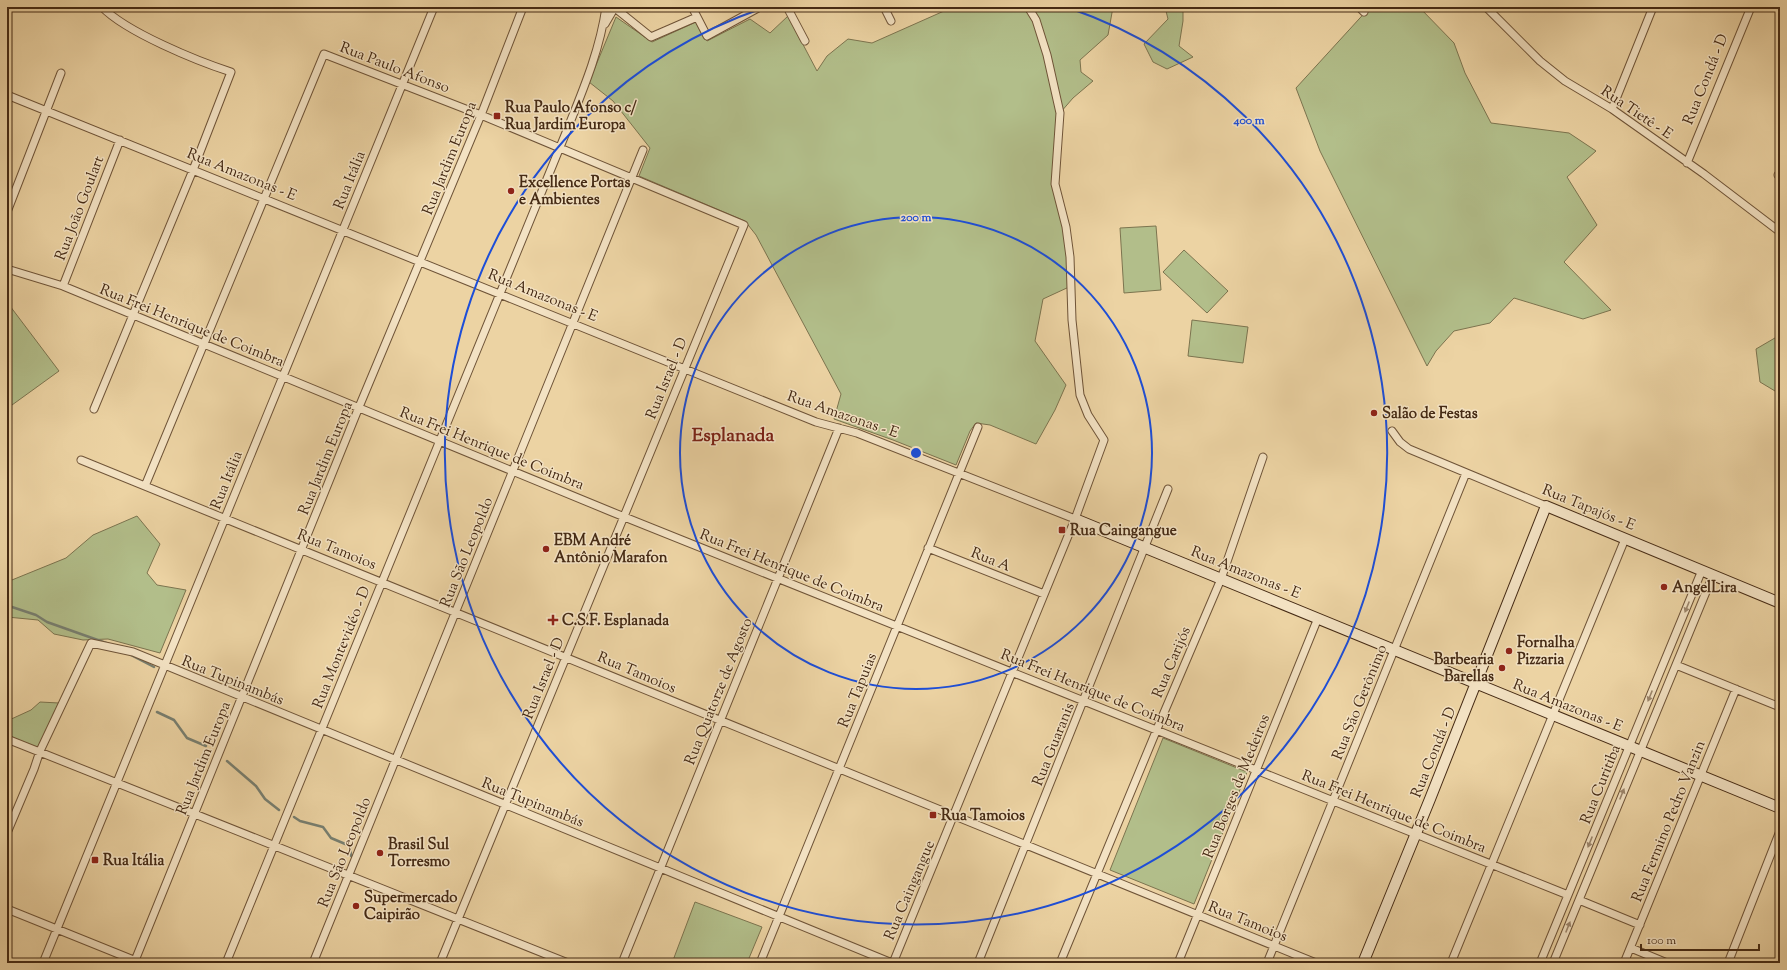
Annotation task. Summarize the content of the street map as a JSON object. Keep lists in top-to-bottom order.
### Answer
{
  "streets": {
    "street": [
      "Rua Paulo Afonso",
      "Rua Condá - D",
      "Rua Tietê - E",
      "Rua Jardim Europa",
      "Rua Amazonas - E",
      "Rua Itália",
      "Rua João Goulart",
      "Rua Frei Henrique de Coimbra",
      "Rua Israel - D",
      "Rua Tapajós - E",
      "Rua Tamoios",
      "Rua São Leopoldo",
      "Rua A",
      "Rua Montevidéo - D",
      "Rua Carijós",
      "Rua Tupinambás",
      "Rua Tapuias",
      "Rua Quatorze de Agosto",
      "Rua São Gerônimo",
      "Rua Guaranis",
      "Rua Curitiba",
      "Rua Borges de Medeiros",
      "Rua Fermino Pedro Vanzin",
      "Rua Caingangue"
    ]
  },
  "crossings": [
    ["Rua Paulo Afonso", "Rua Jardim Europa"],
    ["Rua Paulo Afonso", "Rua Amazonas - E"],
    ["Rua Paulo Afonso", "Rua Itália"],
    ["Rua Paulo Afonso", "Rua Israel - D"],
    ["Rua Paulo Afonso", "Rua São Leopoldo"],
    ["Rua Paulo Afonso", "Rua Montevidéo - D"],
    ["Rua Condá - D", "Rua Tietê - E"],
    ["Rua Condá - D", "Rua Amazonas - E"],
    ["Rua Condá - D", "Rua Frei Henrique de Coimbra"],
    ["Rua Condá - D", "Rua Tapajós - E"],
    ["Rua Jardim Europa", "Rua Amazonas - E"],
    ["Rua Jardim Europa", "Rua Frei Henrique de Coimbra"],
    ["Rua Jardim Europa", "Rua Tamoios"],
    ["Rua Jardim Europa", "Rua Tupinambás"],
    ["Rua Amazonas - E", "Rua Itália"],
    ["Rua Amazonas - E", "Rua João Goulart"],
    ["Rua Amazonas - E", "Rua Israel - D"],
    ["Rua Amazonas - E", "Rua São Leopoldo"],
    ["Rua Amazonas - E", "Rua Montevidéo - D"],
    ["Rua Amazonas - E", "Rua Carijós"],
    ["Rua Amazonas - E", "Rua Tapuias"],
    ["Rua Amazonas - E", "Rua Quatorze de Agosto"],
    ["Rua Amazonas - E", "Rua São Gerônimo"],
    ["Rua Amazonas - E", "Rua Guaranis"],
    ["Rua Amazonas - E", "Rua Curitiba"],
    ["Rua Amazonas - E", "Rua Borges de Medeiros"],
    ["Rua Amazonas - E", "Rua Fermino Pedro Vanzin"],
    ["Rua Amazonas - E", "Rua Caingangue"],
    ["Rua Itália", "Rua Frei Henrique de Coimbra"],
    ["Rua Itália", "Rua Tamoios"],
    ["Rua Itália", "Rua Tupinambás"],
    ["Rua João Goulart", "Rua Frei Henrique de Coimbra"],
    ["Rua Frei Henrique de Coimbra", "Rua Israel - D"],
    ["Rua Frei Henrique de Coimbra", "Rua São Leopoldo"],
    ["Rua Frei Henrique de Coimbra", "Rua Montevidéo - D"],
    ["Rua Frei Henrique de Coimbra", "Rua Carijós"],
    ["Rua Frei Henrique de Coimbra", "Rua Tapuias"],
    ["Rua Frei Henrique de Coimbra", "Rua Quatorze de Agosto"],
    ["Rua Frei Henrique de Coimbra", "Rua São Gerônimo"],
    ["Rua Frei Henrique de Coimbra", "Rua Guaranis"],
    ["Rua Frei Henrique de Coimbra", "Rua Curitiba"],
    ["Rua Frei Henrique de Coimbra", "Rua Borges de Medeiros"],
    ["Rua Frei Henrique de Coimbra", "Rua Caingangue"],
    ["Rua Israel - D", "Rua Tamoios"],
    ["Rua Israel - D", "Rua Tupinambás"],
    ["Rua Tapajós - E", "Rua São Gerônimo"],
    ["Rua Tapajós - E", "Rua Curitiba"],
    ["Rua Tamoios", "Rua São Leopoldo"],
    ["Rua Tamoios", "Rua Montevidéo - D"],
    ["Rua Tamoios", "Rua Carijós"],
    ["Rua Tamoios", "Rua Tapuias"],
    ["Rua Tamoios", "Rua Quatorze de Agosto"],
    ["Rua Tamoios", "Rua São Gerônimo"],
    ["Rua Tamoios", "Rua Guaranis"],
    ["Rua Tamoios", "Rua Borges de Medeiros"],
    ["Rua Tamoios", "Rua Caingangue"],
    ["Rua São Leopoldo", "Rua Tupinambás"],
    ["Rua A", "Rua Tapuias"],
    ["Rua A", "Rua Caingangue"],
    ["Rua Montevidéo - D", "Rua Tupinambás"],
    ["Rua Tupinambás", "Rua Tapuias"],
    ["Rua Tupinambás", "Rua Quatorze de Agosto"],
    ["Rua Tupinambás", "Rua Caingangue"]
  ],
  "districts": ["Esplanada"],
  "places": {
    "transit": [
      "Rua Paulo Afonso c/ Rua Jardim Europa",
      "Rua Caingangue",
      "Rua Tamoios",
      "Rua Itália"
    ],
    "other": [
      "Excellence Portas e Ambientes",
      "Salão de Festas",
      "EBM André Antônio Marafon",
      "AngelLira",
      "Fornalha Pizzaria",
      "Barbearia Barellas",
      "Brasil Sul Torresmo",
      "Supermercado Caipirão"
    ],
    "health": ["C.S.F. Esplanada"]
  },
  "scale_bar": "100 m",
  "rings": ["400 m", "200 m"]
}
